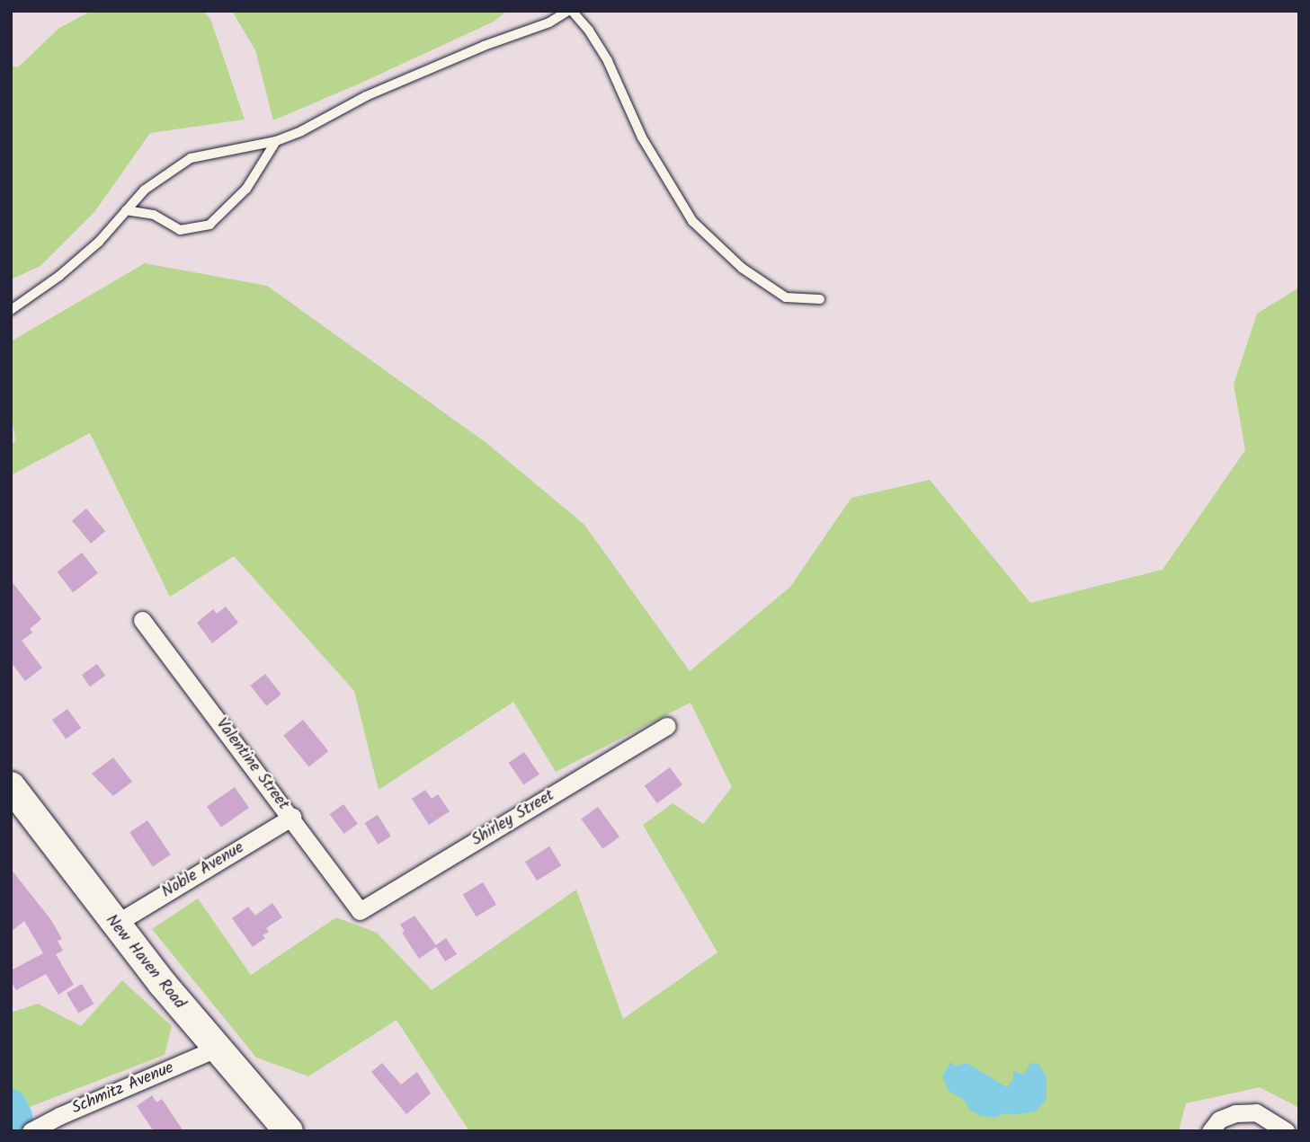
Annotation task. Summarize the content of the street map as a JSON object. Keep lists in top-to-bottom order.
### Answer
{
  "streets": {
    "main road": ["New Haven Road"],
    "street": [
      "Valentine Street",
      "Shirley Street",
      "Noble Avenue",
      "Schmitz Avenue"
    ]
  },
  "crossings": [
    ["Valentine Street", "Shirley Street"],
    ["Valentine Street", "Noble Avenue"],
    ["Noble Avenue", "New Haven Road"],
    ["New Haven Road", "Schmitz Avenue"]
  ]
}
